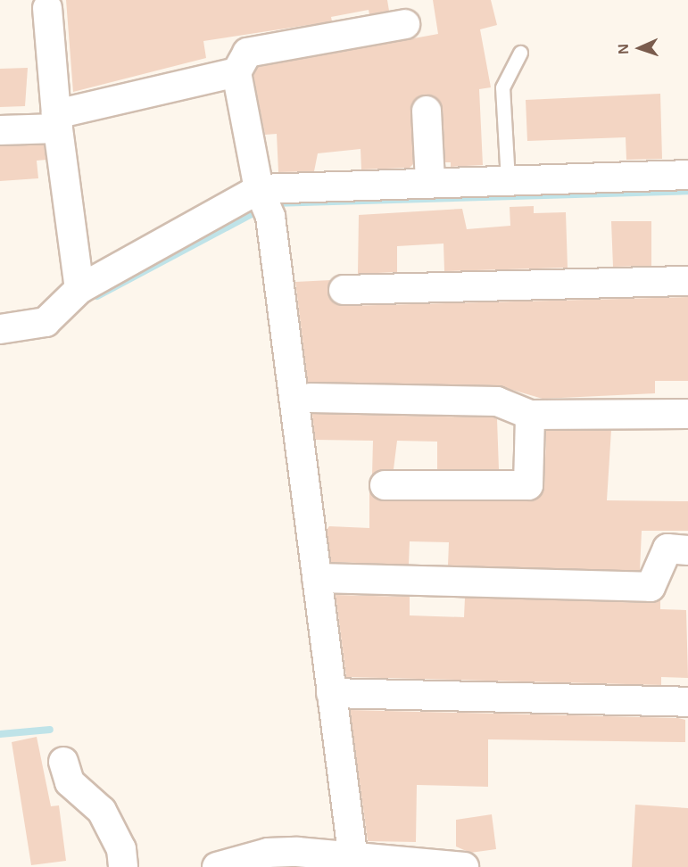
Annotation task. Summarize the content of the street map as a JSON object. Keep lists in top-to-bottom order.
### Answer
{
  "north": "left"
}
